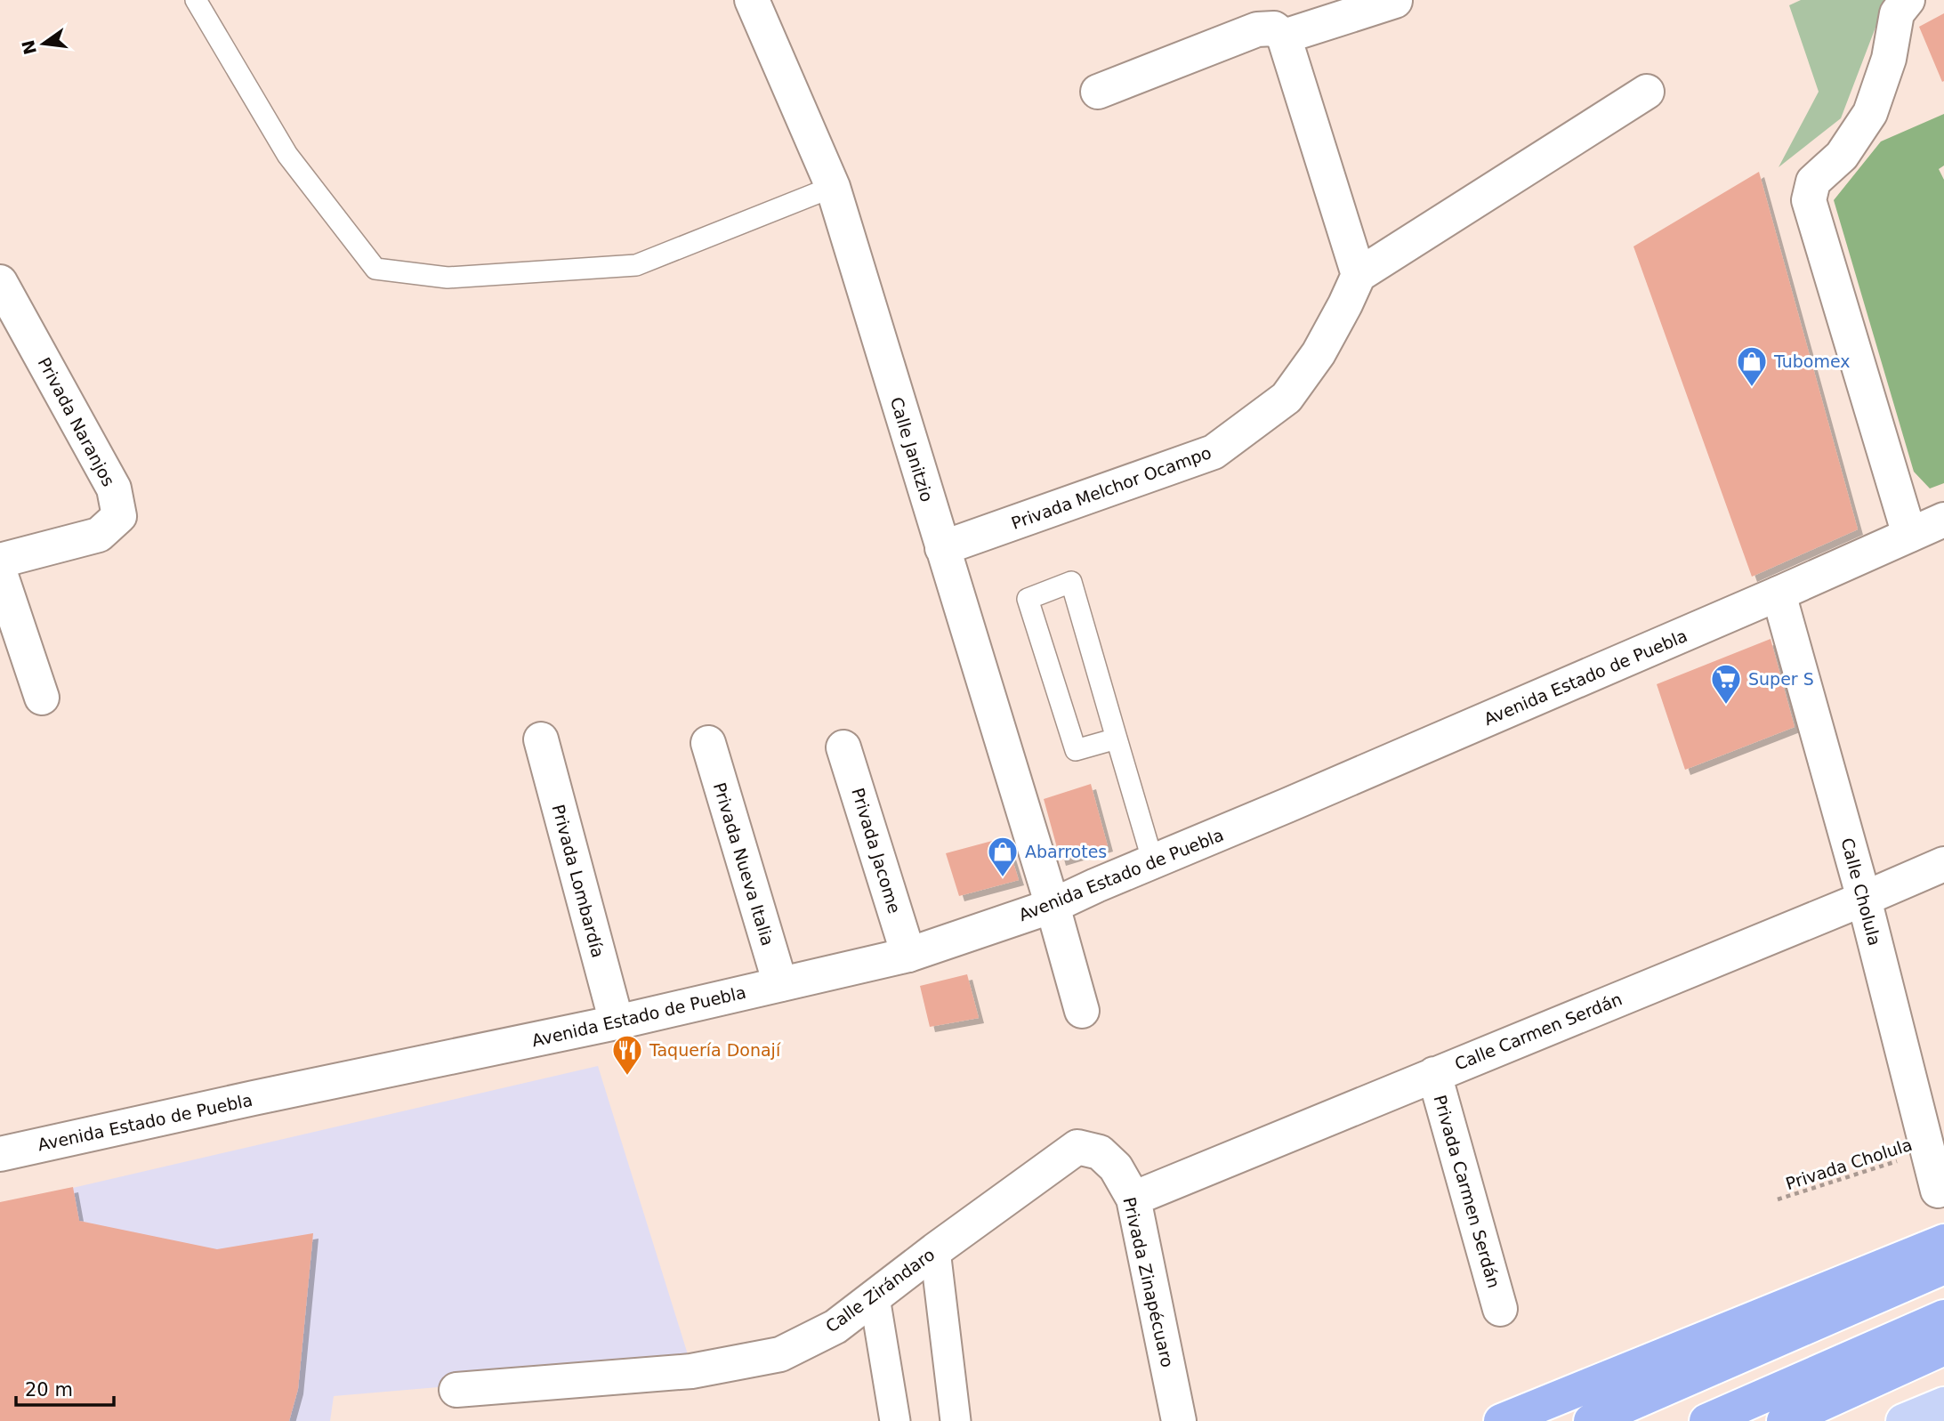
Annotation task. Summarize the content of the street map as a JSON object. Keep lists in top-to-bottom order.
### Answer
{
  "streets": {
    "street": [
      "Privada Naranjos",
      "Calle Janitzio",
      "Privada Melchor Ocampo",
      "Avenida Estado de Puebla",
      "Privada Jacome",
      "Privada Nueva Italia",
      "Privada Lombardía",
      "Calle Cholula",
      "Calle Carmen Serdán",
      "Privada Carmen Serdán",
      "Privada Zinapécuaro",
      "Calle Zirándaro"
    ],
    "path": ["Privada Cholula"]
  },
  "crossings": [
    ["Calle Janitzio", "Privada Melchor Ocampo"],
    ["Calle Janitzio", "Avenida Estado de Puebla"],
    ["Avenida Estado de Puebla", "Privada Jacome"],
    ["Avenida Estado de Puebla", "Privada Nueva Italia"],
    ["Avenida Estado de Puebla", "Privada Lombardía"],
    ["Avenida Estado de Puebla", "Calle Cholula"],
    ["Calle Cholula", "Calle Carmen Serdán"],
    ["Calle Cholula", "Privada Cholula"],
    ["Calle Carmen Serdán", "Privada Carmen Serdán"],
    ["Calle Carmen Serdán", "Privada Zinapécuaro"],
    ["Privada Zinapécuaro", "Calle Zirándaro"]
  ],
  "places": {
    "shop": ["Tubomex", "Abarrotes"],
    "supermarket": ["Super S"],
    "restaurant": ["Taquería Donají"]
  },
  "scale_bar": "20 m",
  "north": "left"
}
